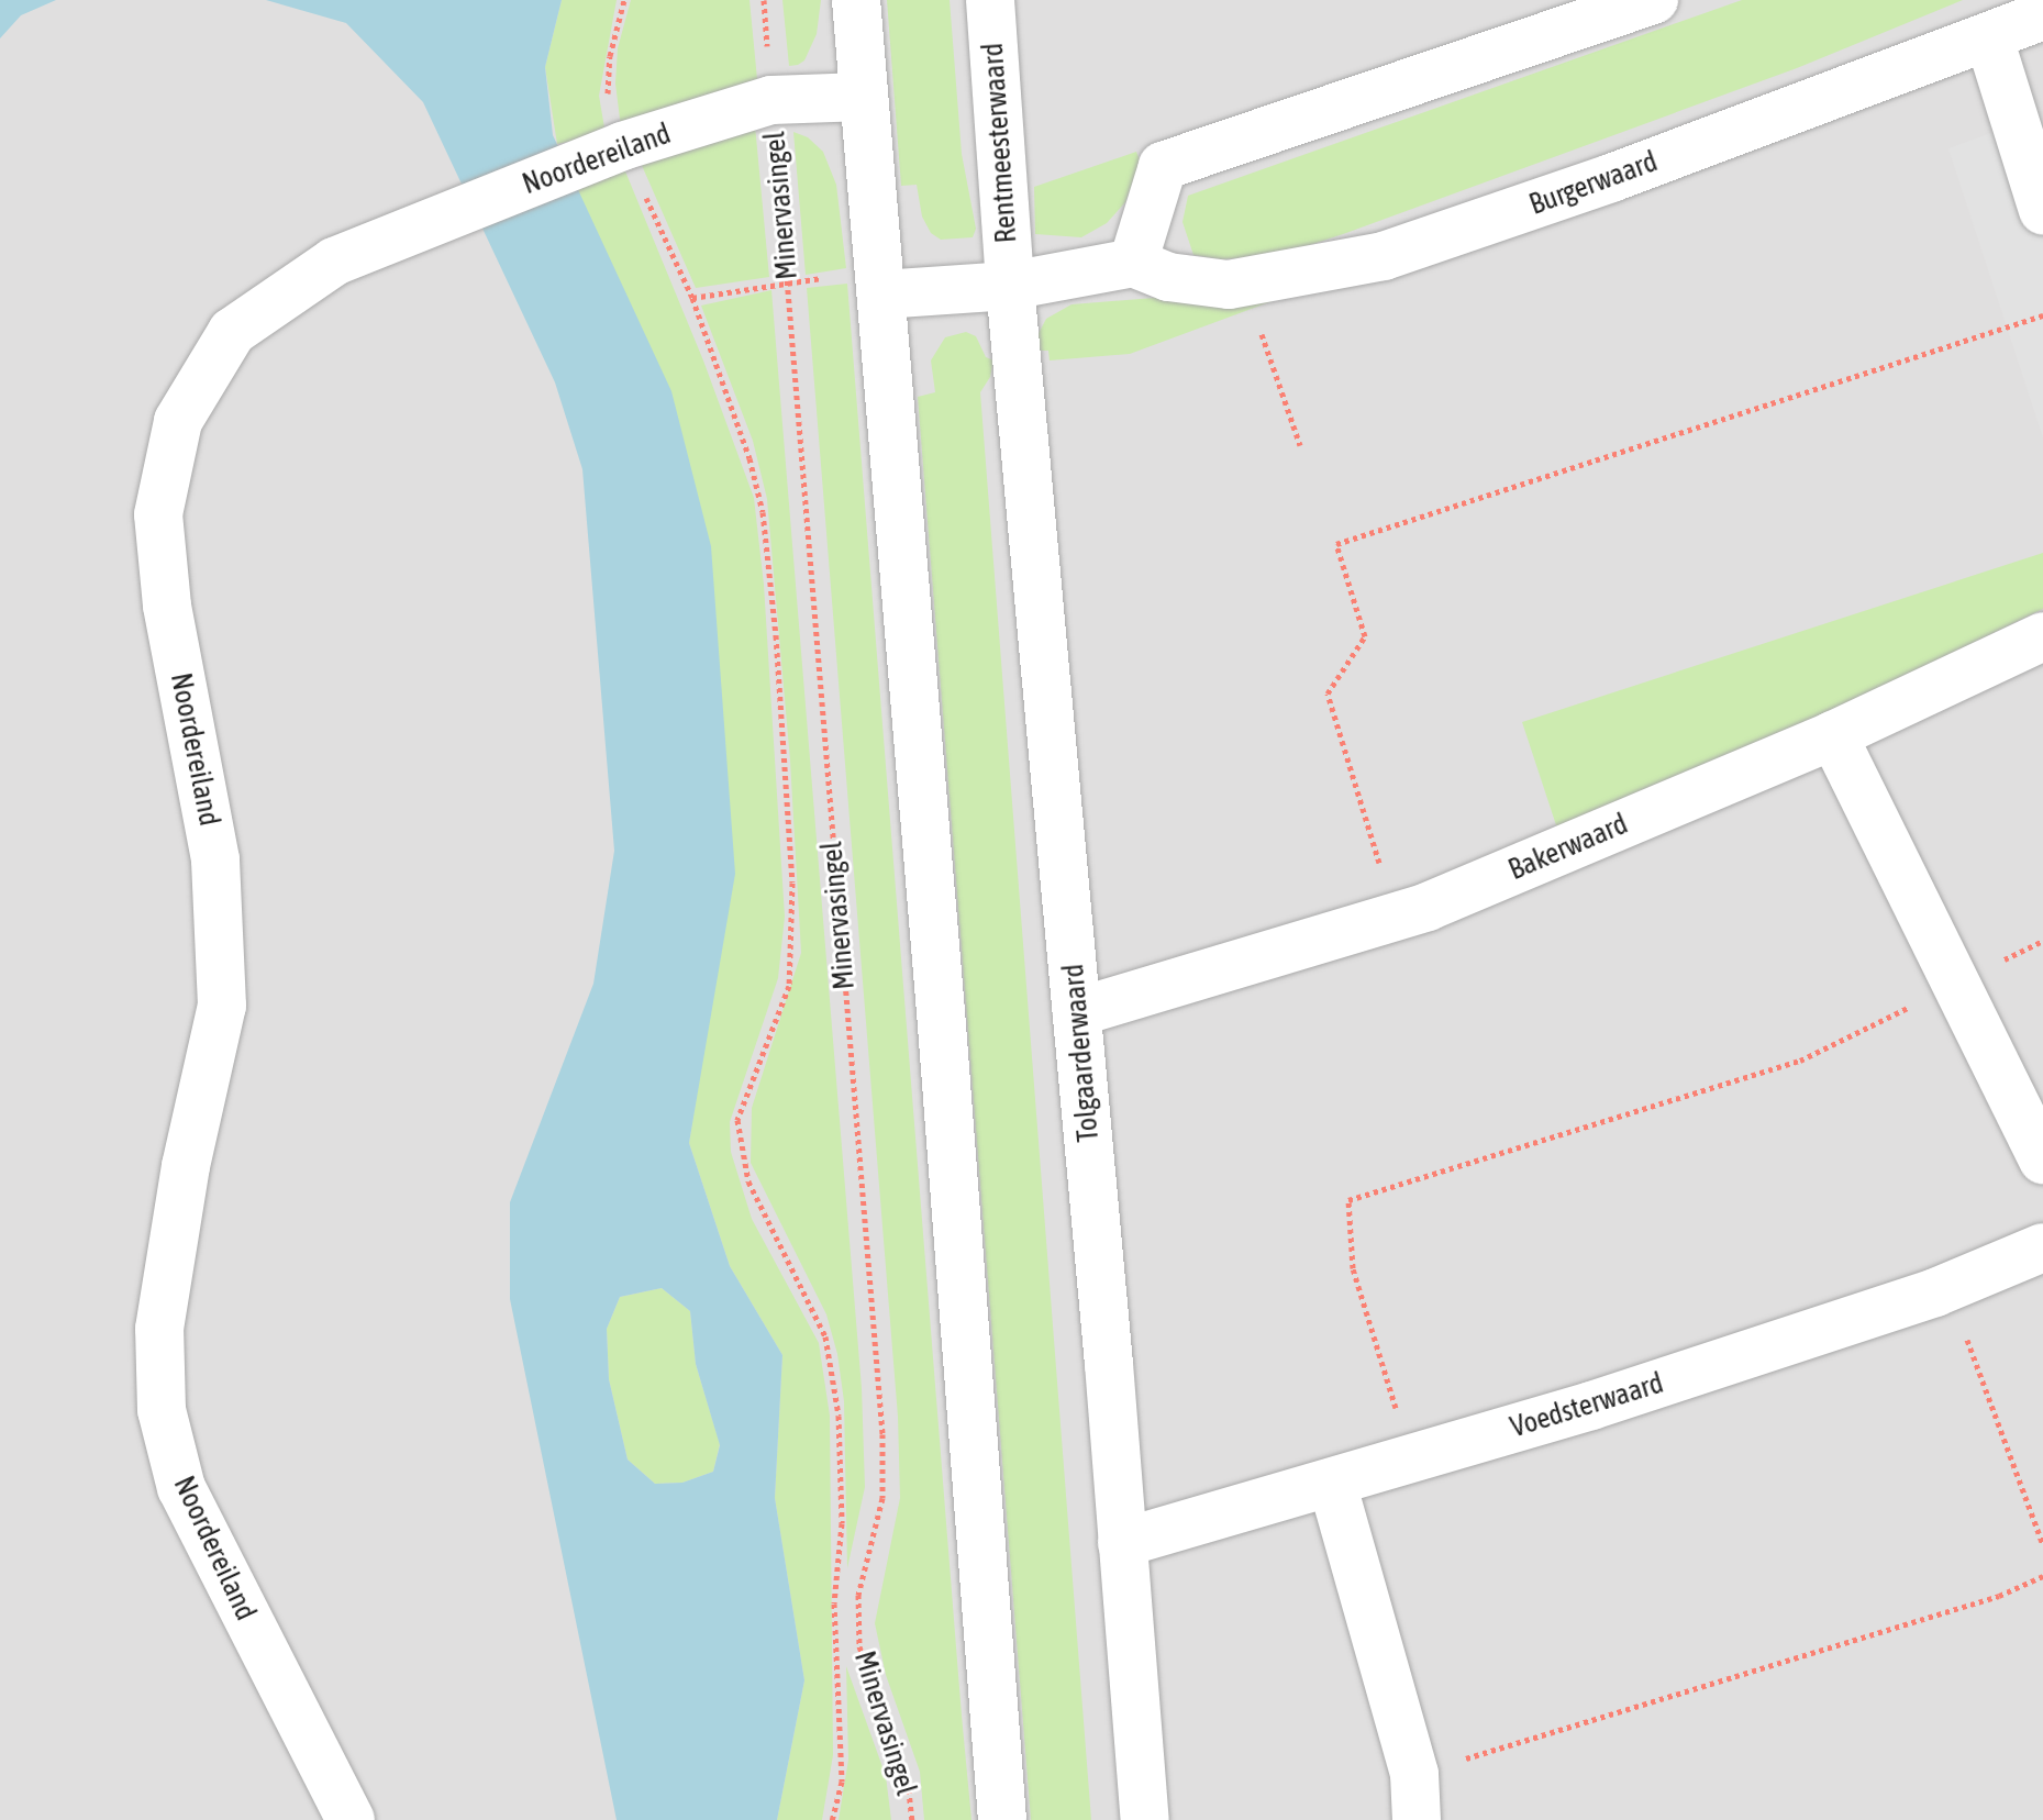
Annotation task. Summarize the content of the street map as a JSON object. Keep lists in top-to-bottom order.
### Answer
{
  "streets": {
    "street": [
      "Rentmeesterwaard",
      "Noordereiland",
      "Burgerwaard",
      "Bakerwaard",
      "Tolgaarderwaard",
      "Voedsterwaard"
    ],
    "path": ["Minervasingel"]
  },
  "crossings": [
    ["Rentmeesterwaard", "Tolgaarderwaard"],
    ["Noordereiland", "Minervasingel"],
    ["Bakerwaard", "Tolgaarderwaard"],
    ["Tolgaarderwaard", "Voedsterwaard"]
  ]
}
